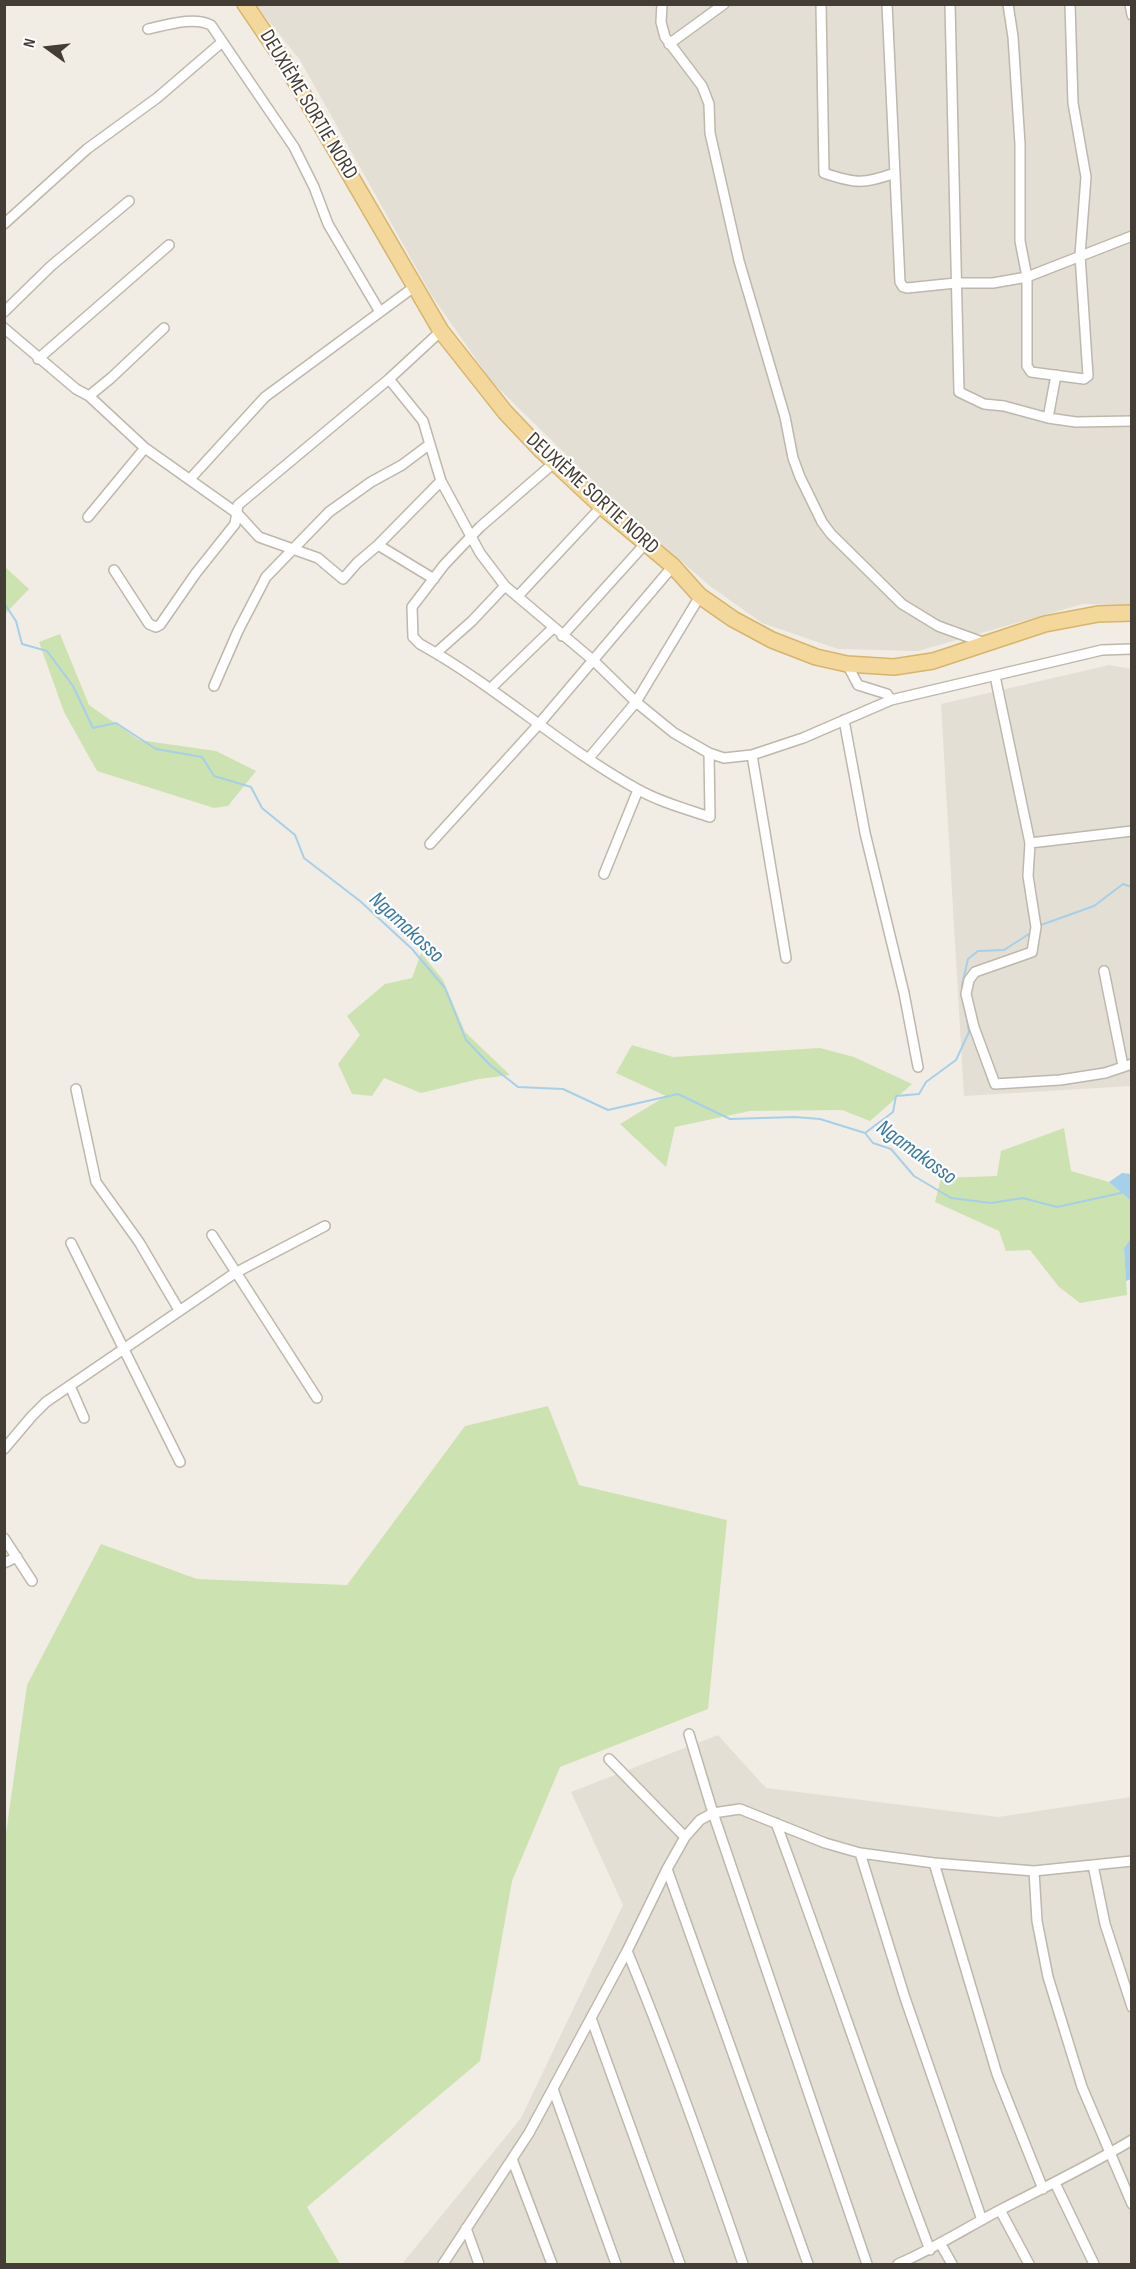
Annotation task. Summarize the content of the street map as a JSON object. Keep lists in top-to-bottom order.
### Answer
{
  "streets": {
    "main road": ["DEUXIÈME SORTIE NORD"]
  },
  "water": ["Ngamakosso"],
  "north": "left"
}
